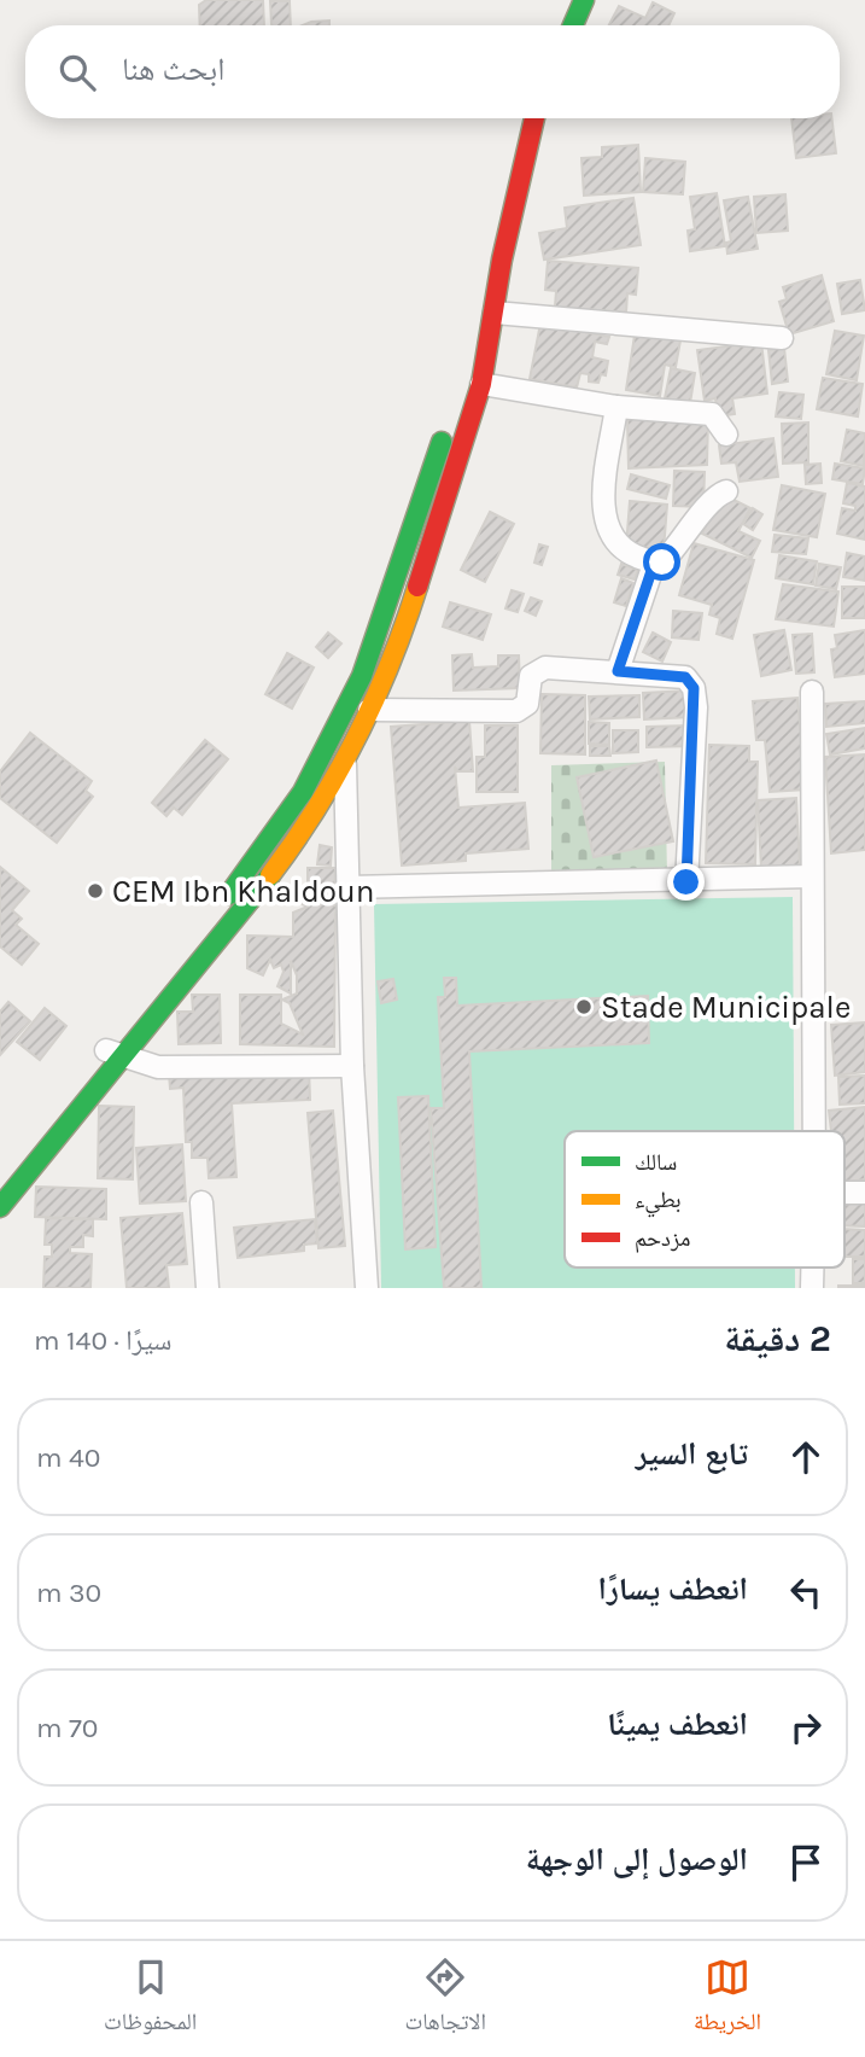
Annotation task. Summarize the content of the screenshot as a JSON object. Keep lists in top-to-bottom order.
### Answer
{
  "places": ["CEM Ibn Khaldoun", "Stade Municipale"],
  "legend": ["سالك", "بطيء", "مزدحم"],
  "page": {
    "search": "ابحث هنا",
    "heading": ["2 دقيقة", "سيرًا · 140 m"],
    "list": [
      ["تابع السير", "40 m"],
      ["انعطف يسارًا", "30 m"],
      ["انعطف يمينًا", "70 m"],
      "الوصول إلى الوجهة"
    ],
    "nav": ["الخريطة", "الاتجاهات", "المحفوظات"]
  }
}
